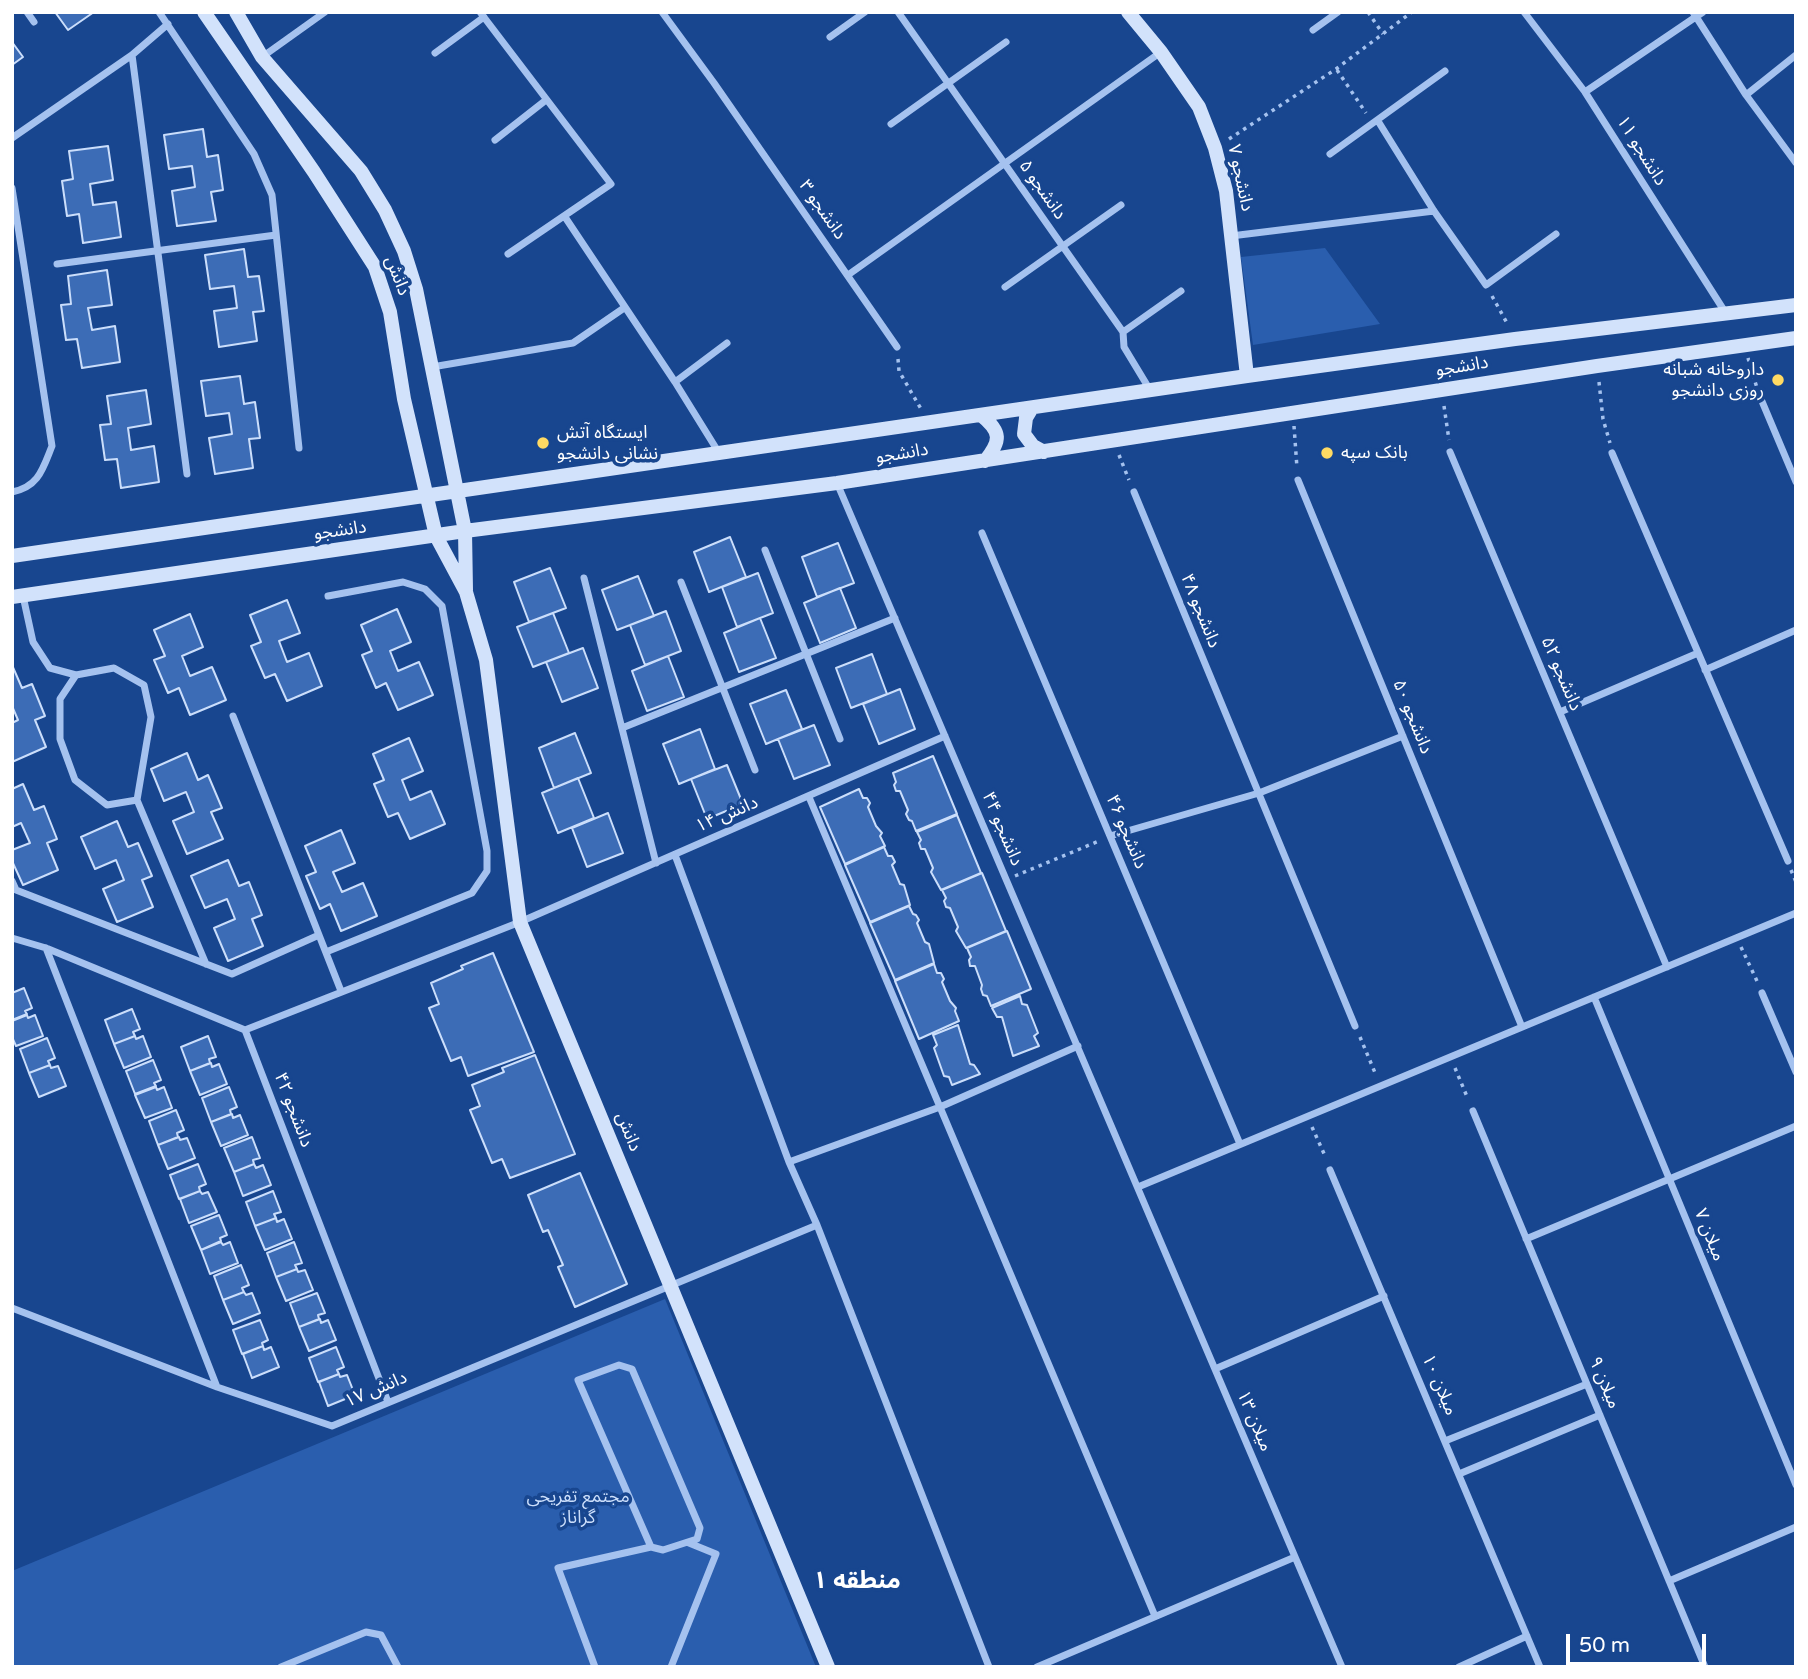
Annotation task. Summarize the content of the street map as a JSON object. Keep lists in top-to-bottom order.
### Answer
{
  "streets": {
    "main road": ["دانشجو ۷", "دانش", "دانشجو"],
    "street": [
      "دانشجو ۱۱",
      "دانشجو ۵",
      "دانشجو ۳",
      "دانشجو ۴۸",
      "دانشجو ۵۲",
      "دانشجو ۵۰",
      "دانش ۱۴",
      "دانشجو ۴۴",
      "دانشجو ۴۶",
      "دانشجو ۴۲",
      "میلان ۷",
      "میلان ۹",
      "میلان ۱۰",
      "دانش ۱۷",
      "میلان ۱۳"
    ]
  },
  "crossings": [
    ["دانشجو ۱۱", "دانشجو"],
    ["دانشجو ۷", "دانشجو"],
    ["دانشجو ۵", "دانشجو"],
    ["دانش", "دانشجو"],
    ["دانش", "دانش ۱۴"],
    ["دانش", "دانش ۱۷"],
    ["دانشجو", "دانشجو ۴۴"],
    ["دانش ۱۴", "دانشجو ۴۴"],
    ["دانش ۱۴", "دانشجو ۴۲"],
    ["دانشجو ۴۴", "میلان ۱۳"],
    ["دانشجو ۴۲", "دانش ۱۷"]
  ],
  "districts": ["منطقه ۱"],
  "parks": ["مجتمع تفریحی گراناز"],
  "places": ["داروخانه شبانه روزی دانشجو", "ایستگاه آتش نشانی دانشجو", "بانک سپه"],
  "scale_bar": "50 m"
}
